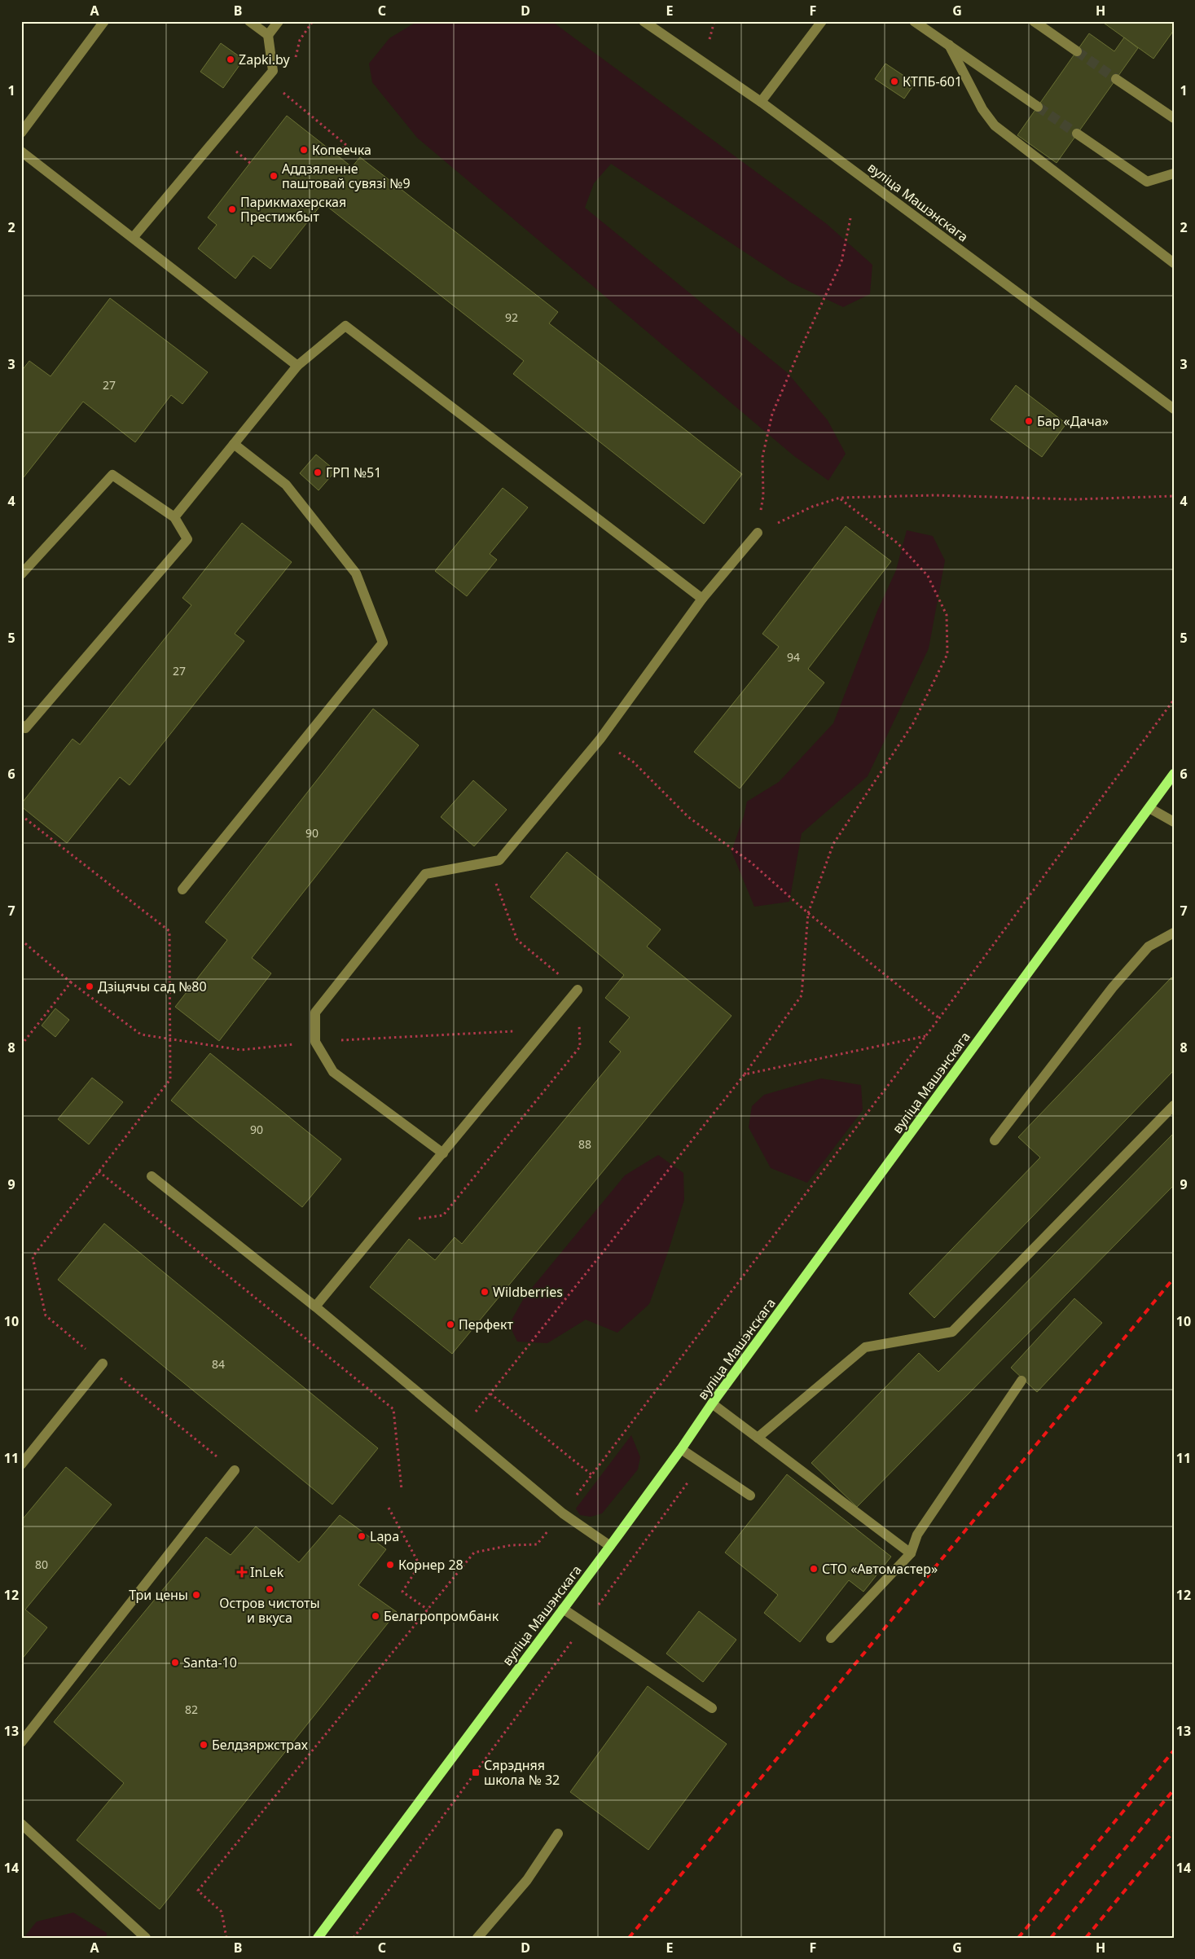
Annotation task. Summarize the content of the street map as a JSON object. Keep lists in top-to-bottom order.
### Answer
{
  "streets": {
    "main road": ["вуліца Машэнскага"]
  },
  "places": {
    "other": [
      "Zapki.by",
      "КТПБ-601",
      "Копеечка",
      "Аддзяленне паштовай сувязі №9",
      "Парикмахерская Престижбыт",
      "Бар «Дача»",
      "ГРП №51",
      "Дзіцячы сад №80",
      "Wildberries",
      "Перфект",
      "Lapa",
      "Корнер 28",
      "СТО «Автомастер»",
      "Остров чистоты и вкуса",
      "Три цены",
      "Белагропромбанк",
      "Santa-10",
      "Белдзяржстрах"
    ],
    "health": ["InLek"],
    "transit": ["Сярэдняя школа № 32"]
  },
  "house_numbers": [
    "92",
    "27",
    "94",
    "27",
    "90",
    "90",
    "88",
    "84",
    "80",
    "82"
  ],
  "grid": {
    "columns": [
      "A",
      "B",
      "C",
      "D",
      "E",
      "F",
      "G",
      "H"
    ],
    "rows": [
      "1",
      "2",
      "3",
      "4",
      "5",
      "6",
      "7",
      "8",
      "9",
      "10",
      "11",
      "12",
      "13",
      "14"
    ]
  }
}
